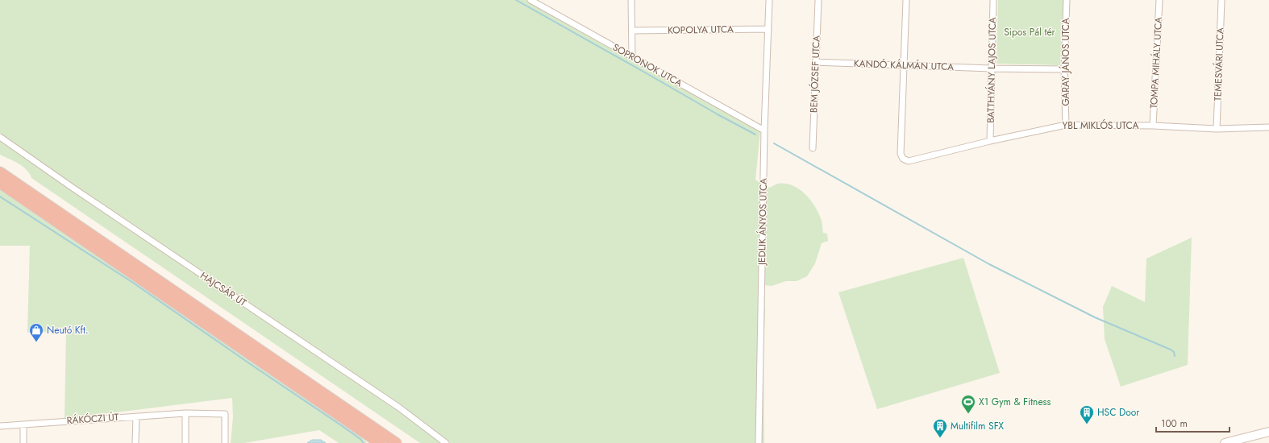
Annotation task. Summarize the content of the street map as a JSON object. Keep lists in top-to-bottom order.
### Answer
{
  "streets": {
    "street": [
      "KOPOLYA UTCA",
      "GARAY JÁNOS UTCA",
      "TOMPA MIHÁLY UTCA",
      "TEMESVÁRI UTCA",
      "SOPRONOK UTCA",
      "KANDÓ KÁLMÁN UTCA",
      "BATTHYÁNY LAJOS UTCA",
      "BEM JÓZSEF UTCA",
      "YBL MIKLÓS UTCA",
      "JEDLIK ÁNYOS UTCA",
      "HAJCSÁR ÚT",
      "RÁKÓCZI ÚT"
    ]
  },
  "crossings": [
    ["KOPOLYA UTCA", "JEDLIK ÁNYOS UTCA"],
    ["GARAY JÁNOS UTCA", "YBL MIKLÓS UTCA"],
    ["TOMPA MIHÁLY UTCA", "YBL MIKLÓS UTCA"],
    ["TEMESVÁRI UTCA", "YBL MIKLÓS UTCA"],
    ["SOPRONOK UTCA", "JEDLIK ÁNYOS UTCA"],
    ["KANDÓ KÁLMÁN UTCA", "BATTHYÁNY LAJOS UTCA"],
    ["KANDÓ KÁLMÁN UTCA", "BEM JÓZSEF UTCA"],
    ["KANDÓ KÁLMÁN UTCA", "YBL MIKLÓS UTCA"],
    ["BATTHYÁNY LAJOS UTCA", "YBL MIKLÓS UTCA"]
  ],
  "parks": ["Sipos Pál tér"],
  "places": {
    "shop": ["Neutó Kft."],
    "sports": ["X1 Gym & Fitness"],
    "building": ["HSC Door", "Multifilm SFX"]
  },
  "scale_bar": "100 m"
}
